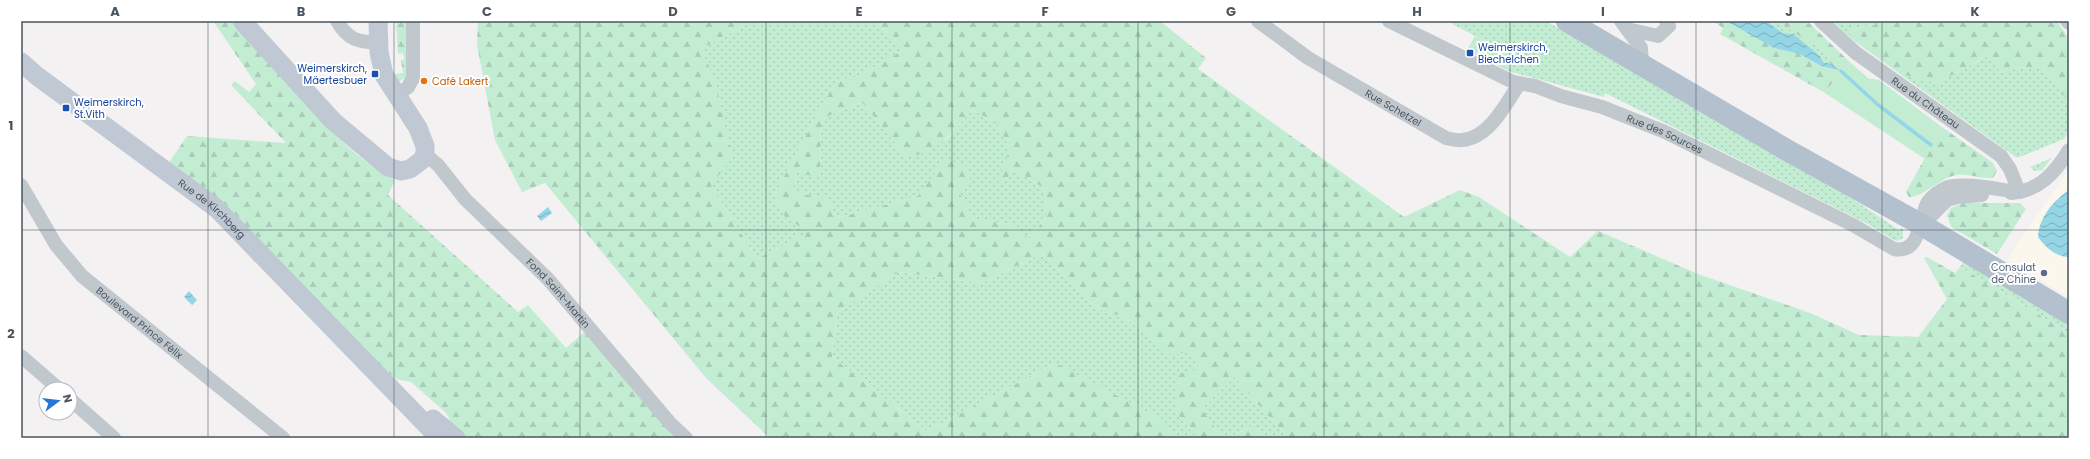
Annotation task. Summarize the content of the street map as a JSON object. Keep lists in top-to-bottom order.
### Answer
{
  "streets": {
    "main road": ["Rue de Kirchberg"],
    "street": [
      "Rue du Château",
      "Rue Schetzel",
      "Rue des Sources",
      "Fond Saint-Martin",
      "Boulevard Prince Félix"
    ]
  },
  "crossings": [
    ["Rue du Château", "Rue des Sources"],
    ["Rue Schetzel", "Rue des Sources"]
  ],
  "places": {
    "transit": ["Weimerskirch, Biechelchen", "Weimerskirch, Mäertesbuer", "Weimerskirch, St.Vith"],
    "other": ["Café Lakert", "Consulat de Chine"]
  },
  "north": "right",
  "grid": {
    "columns": [
      "A",
      "B",
      "C",
      "D",
      "E",
      "F",
      "G",
      "H",
      "I",
      "J",
      "K"
    ],
    "rows": ["1", "2"]
  }
}
